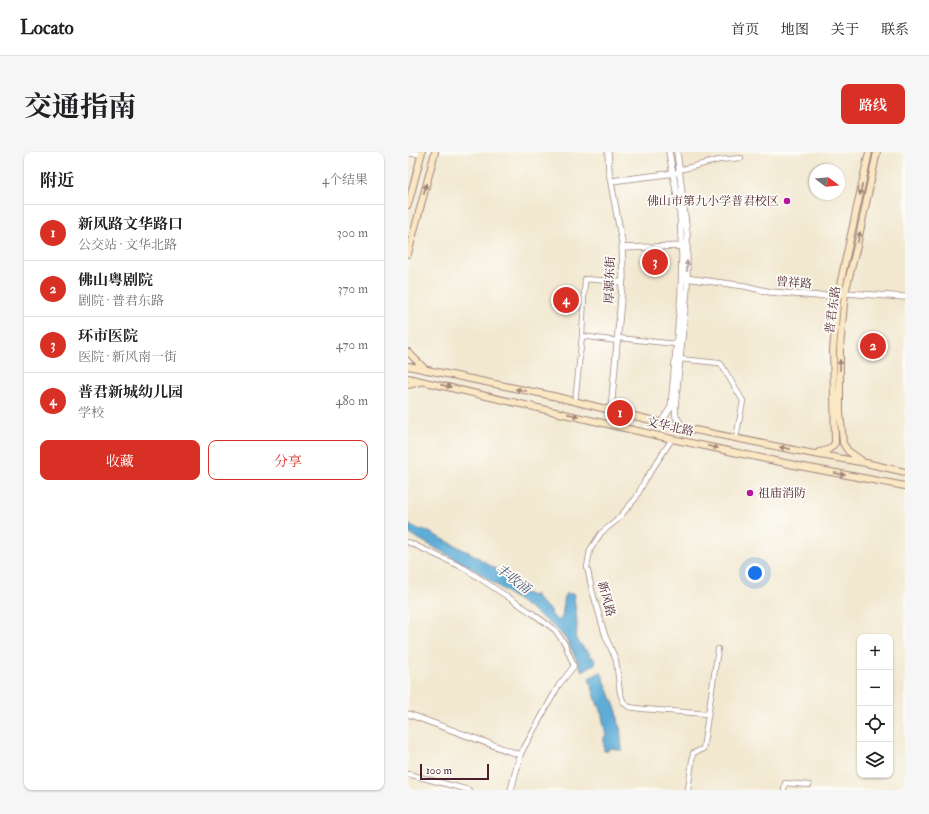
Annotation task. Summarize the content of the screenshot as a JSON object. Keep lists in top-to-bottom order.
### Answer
{
  "streets": {
    "main road": ["普君东路", "文华北路"],
    "street": ["厚源东街", "曾祥路", "新风路"]
  },
  "crossings": [
    ["厚源东街", "文华北路"],
    ["曾祥路", "普君东路"],
    ["文华北路", "新风路"]
  ],
  "water": ["丰收涌"],
  "places": ["佛山市第九小学普君校区", "祖庙消防"],
  "scale_bar": "100 m",
  "north": "right",
  "page": {
    "header": "Locato",
    "nav": [
      "首页",
      "地图",
      "关于",
      "联系"
    ],
    "title": "交通指南",
    "buttons": [
      "路线",
      ["收藏", "分享"]
    ],
    "heading": ["附近", "4个结果"],
    "list": [
      {
        "mark": "1",
        "name": "新风路文华路口",
        "note": "公交站 · 文华北路",
        "value": "300 m"
      },
      {
        "mark": "2",
        "name": "佛山粤剧院",
        "note": "剧院 · 普君东路",
        "value": "370 m"
      },
      {
        "mark": "3",
        "name": "环市医院",
        "note": "医院 · 新风南一街",
        "value": "470 m"
      },
      {
        "mark": "4",
        "name": "普君新城幼儿园",
        "note": "学校",
        "value": "480 m"
      }
    ],
    "pins": [
      "3",
      "4",
      "2",
      "1"
    ],
    "map_buttons": ["+", "−"],
    "scale": "100 m"
  }
}
